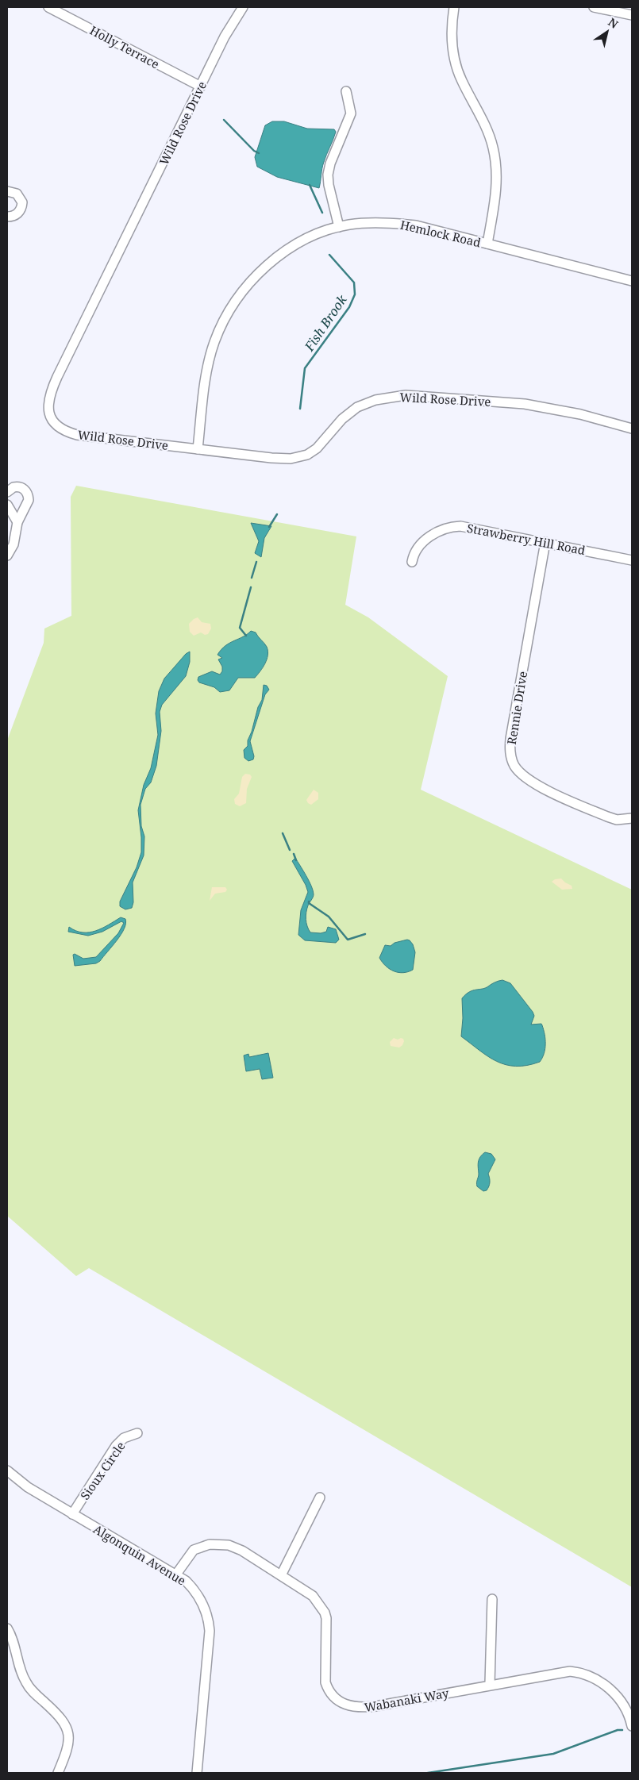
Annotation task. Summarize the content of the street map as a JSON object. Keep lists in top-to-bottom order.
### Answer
{
  "streets": {
    "street": [
      "Holly Terrace",
      "Wild Rose Drive",
      "Hemlock Road",
      "Strawberry Hill Road",
      "Rennie Drive",
      "Sioux Circle",
      "Algonquin Avenue",
      "Wabanaki Way"
    ]
  },
  "crossings": [
    ["Holly Terrace", "Wild Rose Drive"],
    ["Wild Rose Drive", "Hemlock Road"],
    ["Strawberry Hill Road", "Rennie Drive"],
    ["Sioux Circle", "Algonquin Avenue"],
    ["Algonquin Avenue", "Wabanaki Way"]
  ],
  "water": ["Fish Brook"],
  "north": "top right"
}
